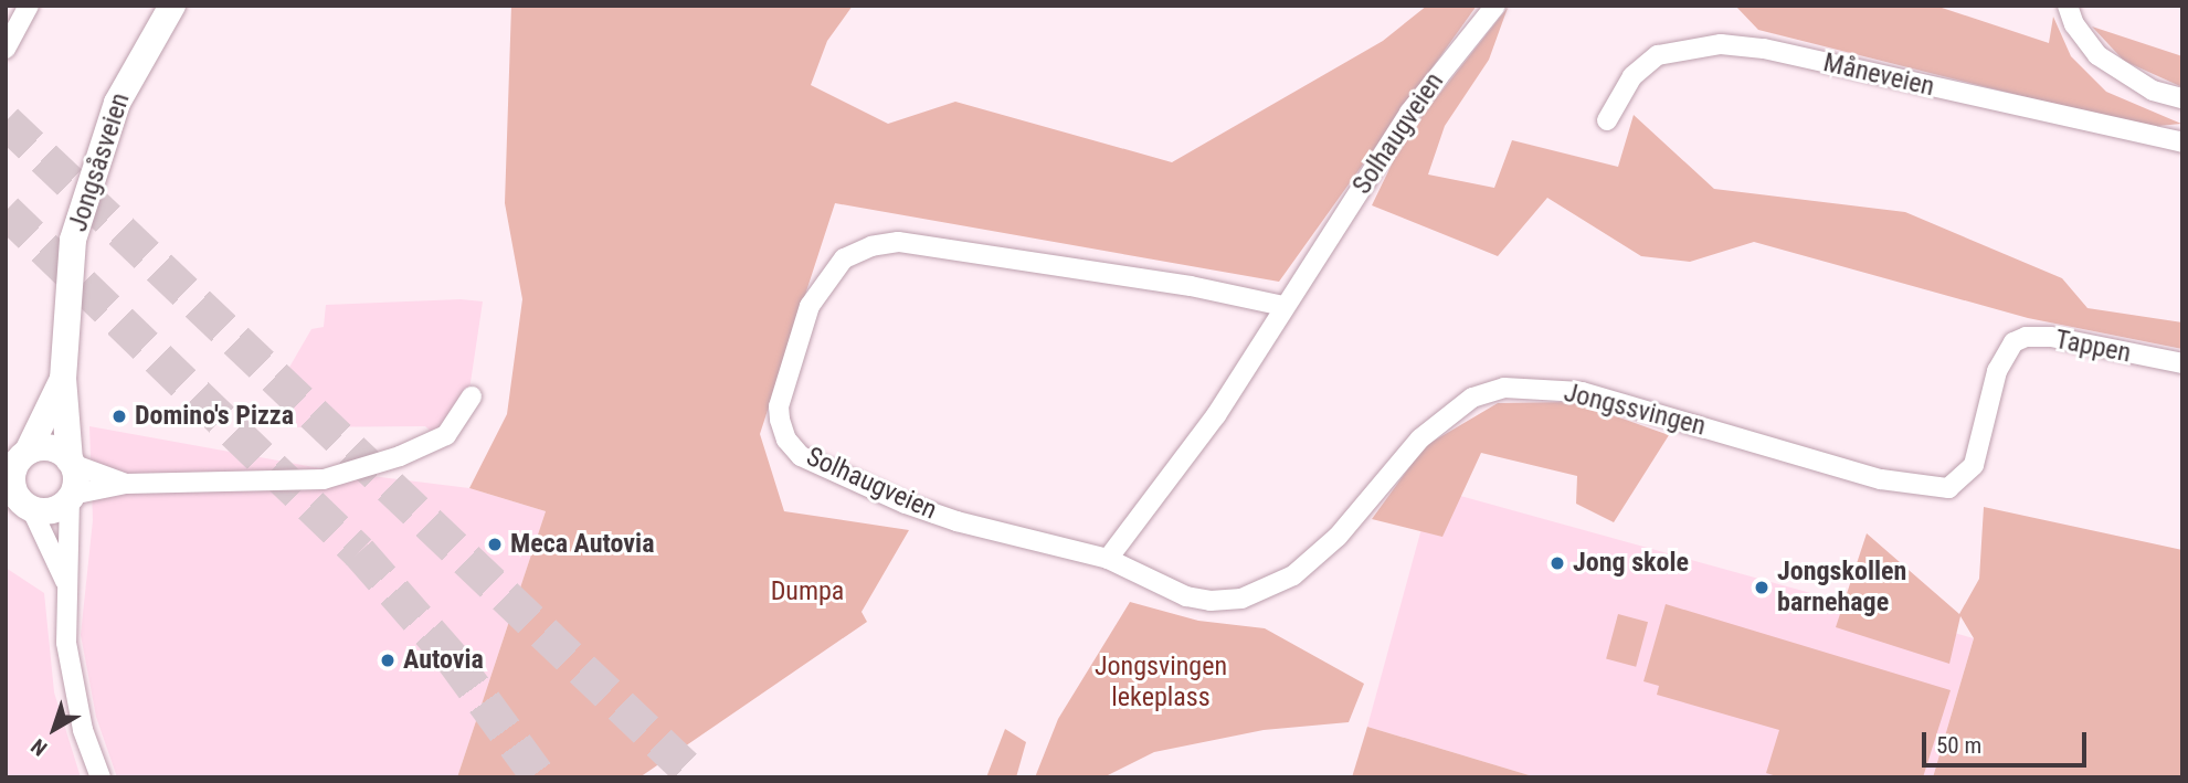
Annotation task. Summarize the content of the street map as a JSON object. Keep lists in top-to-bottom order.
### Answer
{
  "streets": {
    "street": [
      "Måneveien",
      "Solhaugveien",
      "Jongsåsveien",
      "Tappen",
      "Jongssvingen"
    ]
  },
  "crossings": [
    ["Solhaugveien", "Jongssvingen"],
    ["Tappen", "Jongssvingen"]
  ],
  "parks": ["Dumpa", "Jongsvingen lekeplass"],
  "places": [
    "Domino's Pizza",
    "Meca Autovia",
    "Jong skole",
    "Jongskollen barnehage",
    "Autovia"
  ],
  "scale_bar": "50 m",
  "north": "bottom left"
}
